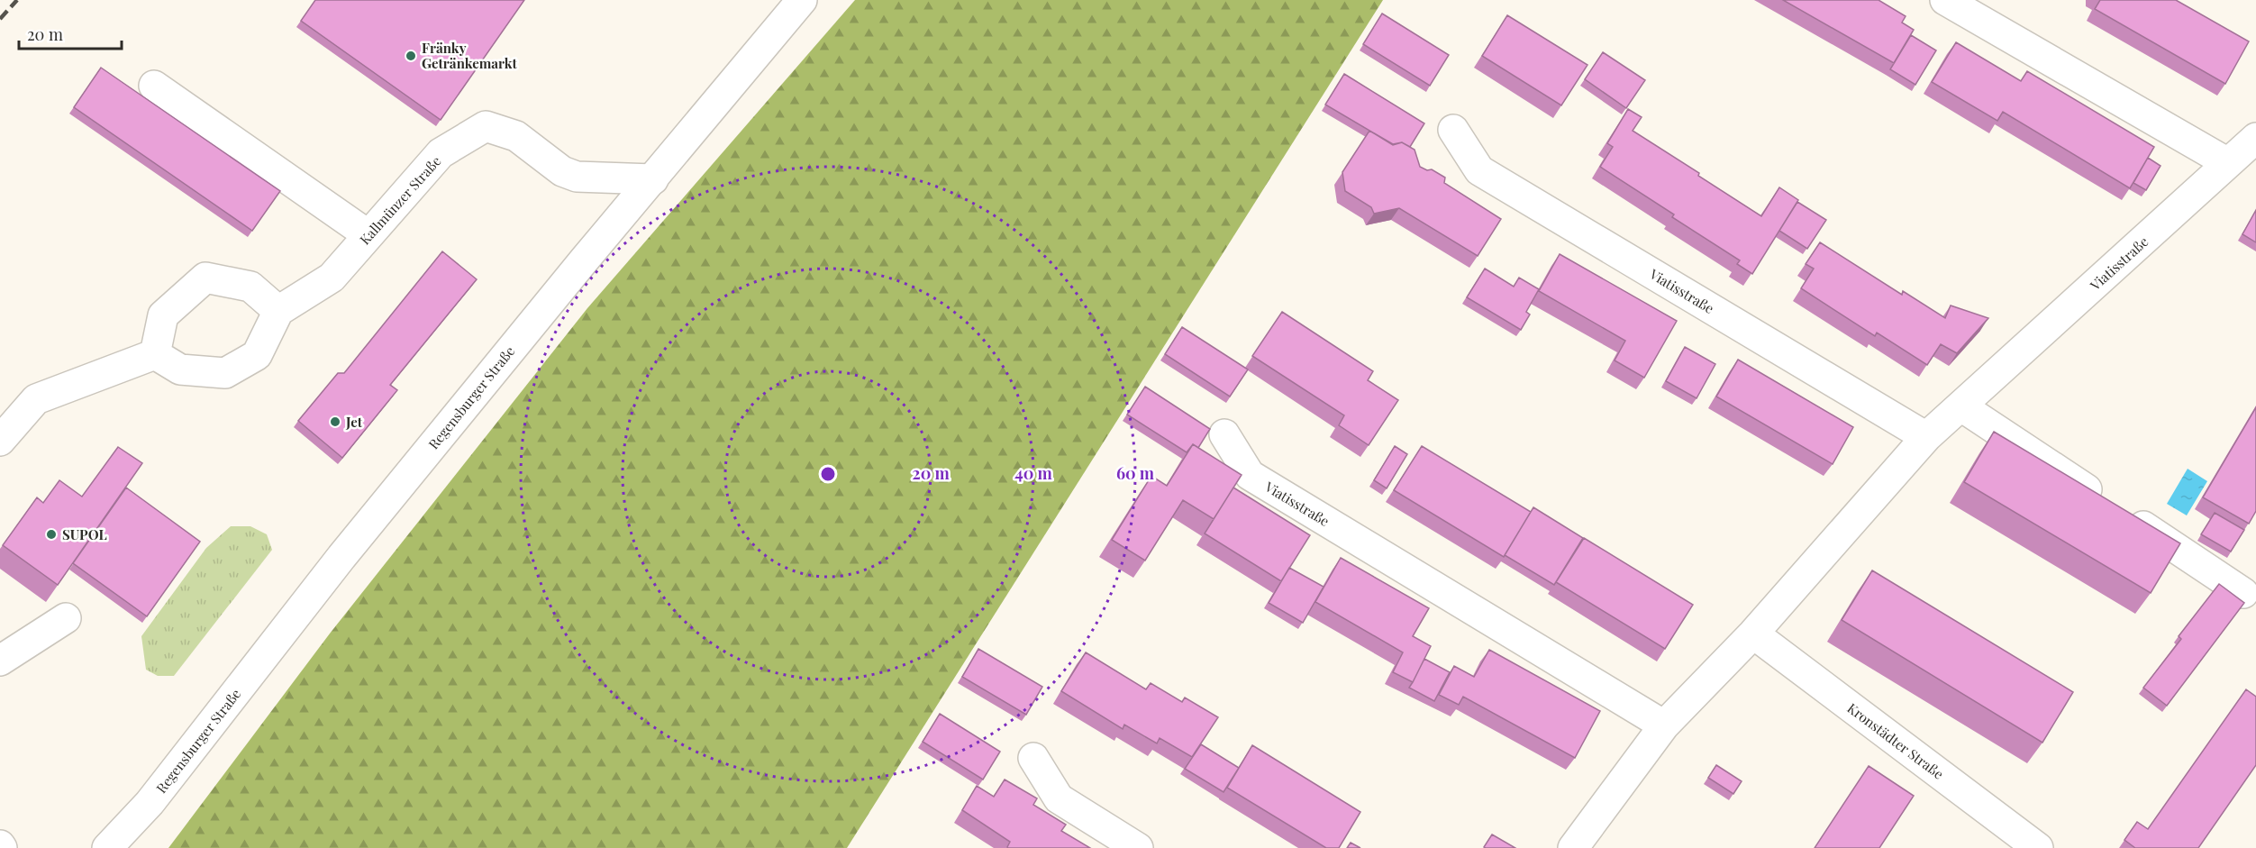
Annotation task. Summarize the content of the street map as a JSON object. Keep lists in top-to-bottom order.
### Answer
{
  "streets": {
    "street": [
      "Kallmünzer Straße",
      "Viatisstraße",
      "Regensburger Straße",
      "Kronstädter Straße"
    ]
  },
  "crossings": [
    ["Kallmünzer Straße", "Regensburger Straße"],
    ["Viatisstraße", "Kronstädter Straße"]
  ],
  "places": ["Fränky Getränkemarkt", "Jet", "SUPOL"],
  "scale_bar": "20 m",
  "rings": ["20 m", "40 m", "60 m"]
}
